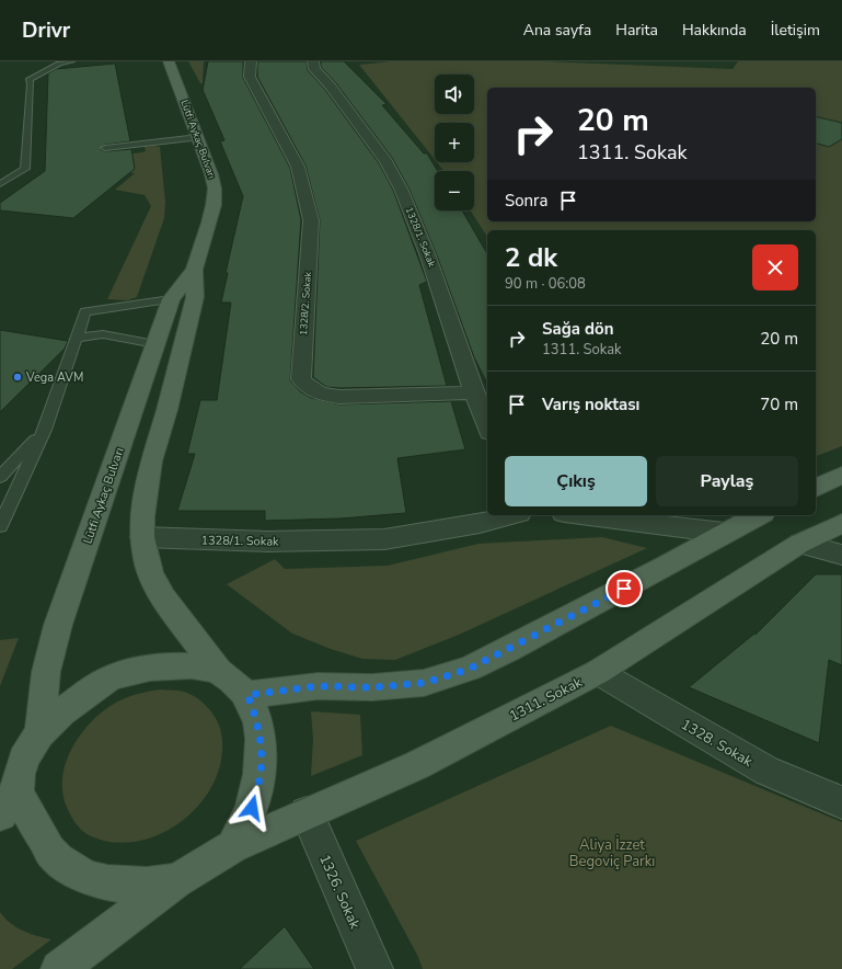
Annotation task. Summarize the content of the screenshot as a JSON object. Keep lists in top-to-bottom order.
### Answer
{
  "streets": {
    "main road": ["Lütfi Aykaç Bulvarı", "1311. Sokak"],
    "street": [
      "1328/1. Sokak",
      "1328/2. Sokak",
      "1328. Sokak",
      "1326. Sokak"
    ]
  },
  "crossings": [
    ["Lütfi Aykaç Bulvarı", "1328/1. Sokak"],
    ["1328/1. Sokak", "1328/2. Sokak"],
    ["1311. Sokak", "1328. Sokak"],
    ["1311. Sokak", "1326. Sokak"]
  ],
  "parks": ["Aliya İzzet Begoviç Parkı"],
  "places": ["Vega AVM"],
  "page": {
    "header": "Drivr",
    "nav": [
      "Ana sayfa",
      "Harita",
      "Hakkında",
      "İletişim"
    ],
    "map_buttons": ["+", "−"],
    "turn": ["20 m", "1311. Sokak"],
    "then": "Sonra",
    "heading": ["2 dk", "90 m · 06:08"],
    "list": [
      {
        "name": "Sağa dön",
        "note": "1311. Sokak",
        "value": "20 m"
      },
      {
        "name": "Varış noktası",
        "value": "70 m"
      }
    ],
    "buttons": ["Çıkış", "Paylaş"]
  }
}
